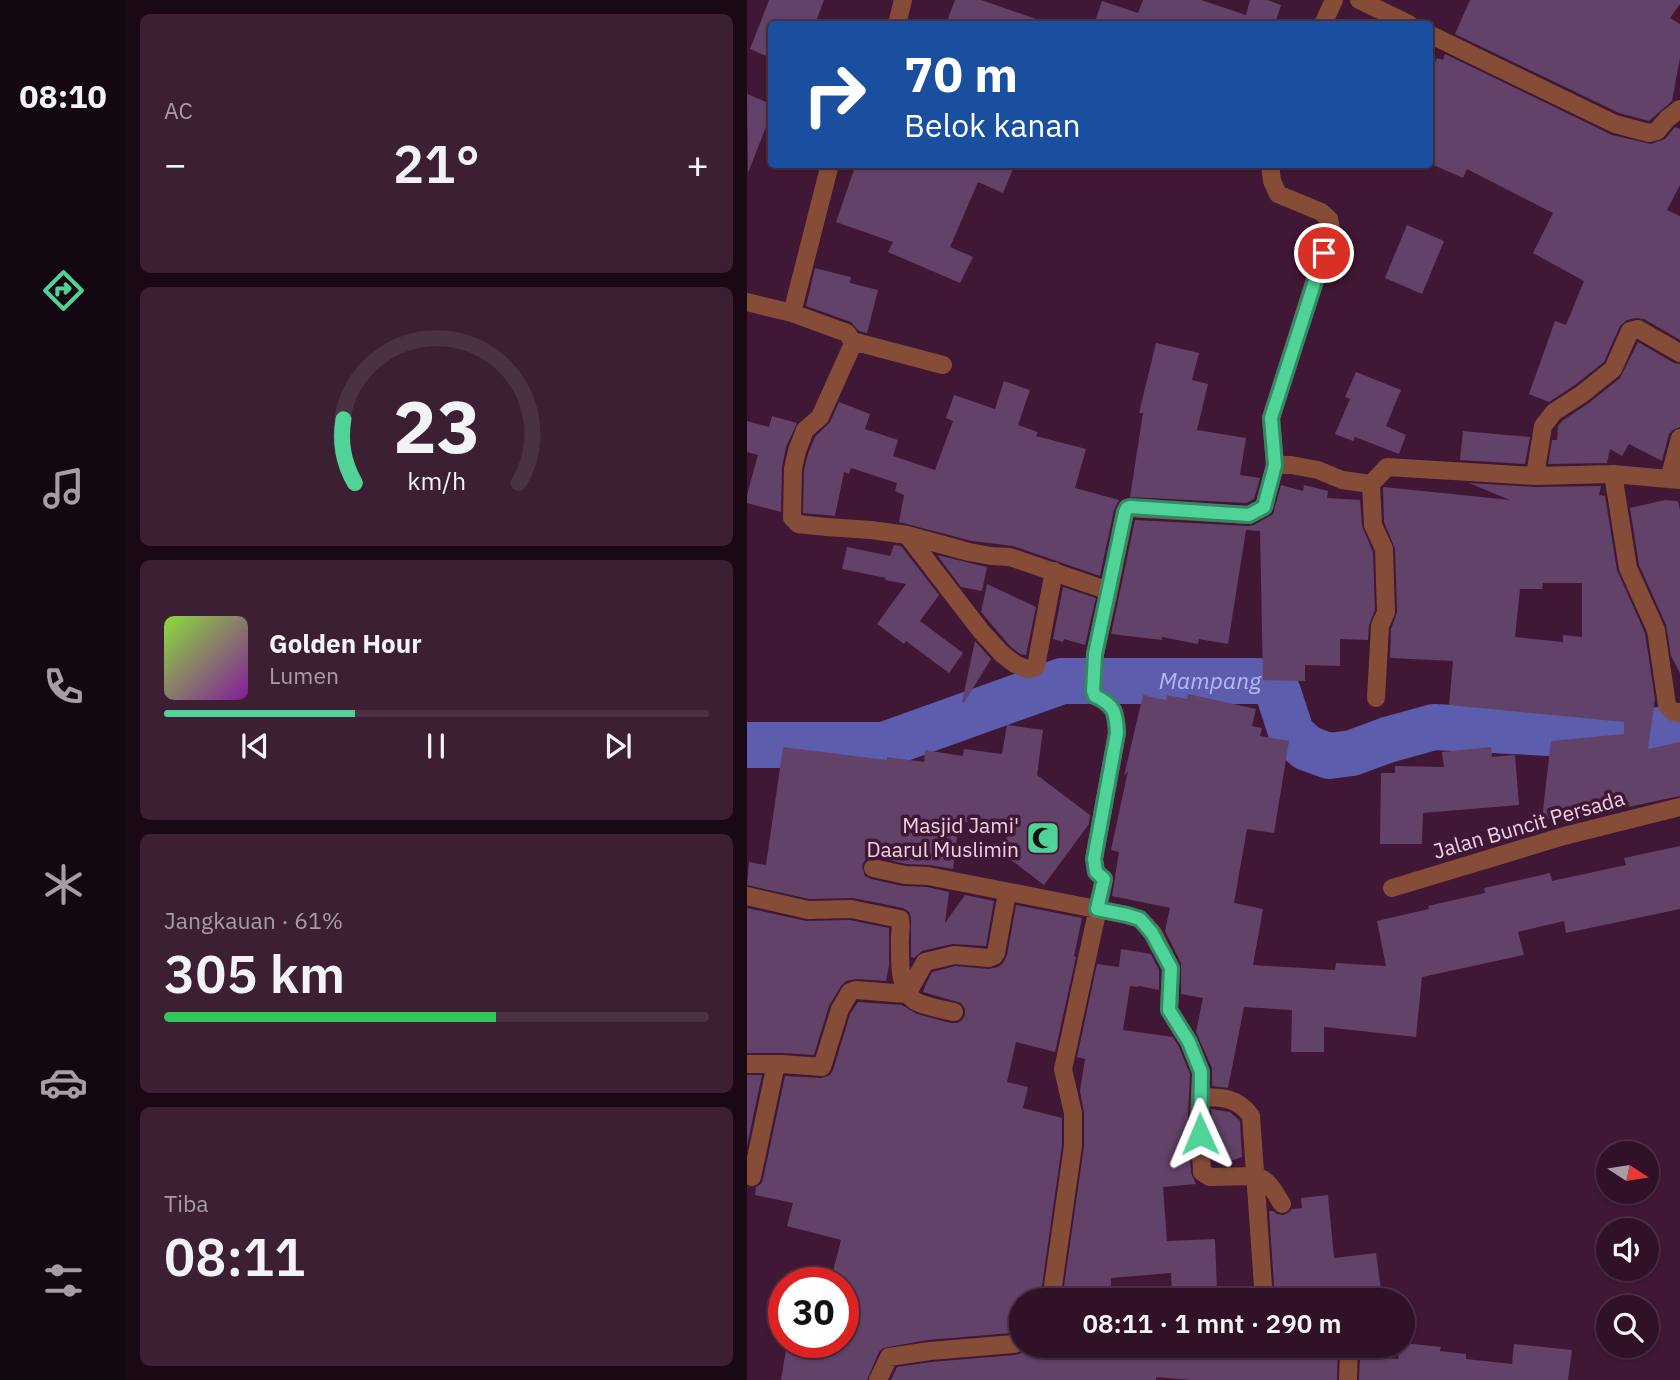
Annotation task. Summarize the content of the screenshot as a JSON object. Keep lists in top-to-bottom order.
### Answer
{
  "streets": {
    "street": ["Jalan Buncit Persada"]
  },
  "water": ["Mampang"],
  "places": {
    "mosque": ["Masjid Jami' Daarul Muslimin"]
  },
  "north": "right",
  "page": {
    "tabs": "08:10",
    "tile": [
      "AC",
      ["Jangkauan · 61%", "305 km"],
      ["Tiba", "08:11"]
    ],
    "turn": ["70 m", "Belok kanan"],
    "heat": ["−", "21°", "+"],
    "song": ["Golden Hour", "Lumen"],
    "limit": "30",
    "trip": "08:11 · 1 mnt · 290 m",
    "gauge": ["23", "km/h"]
  }
}
